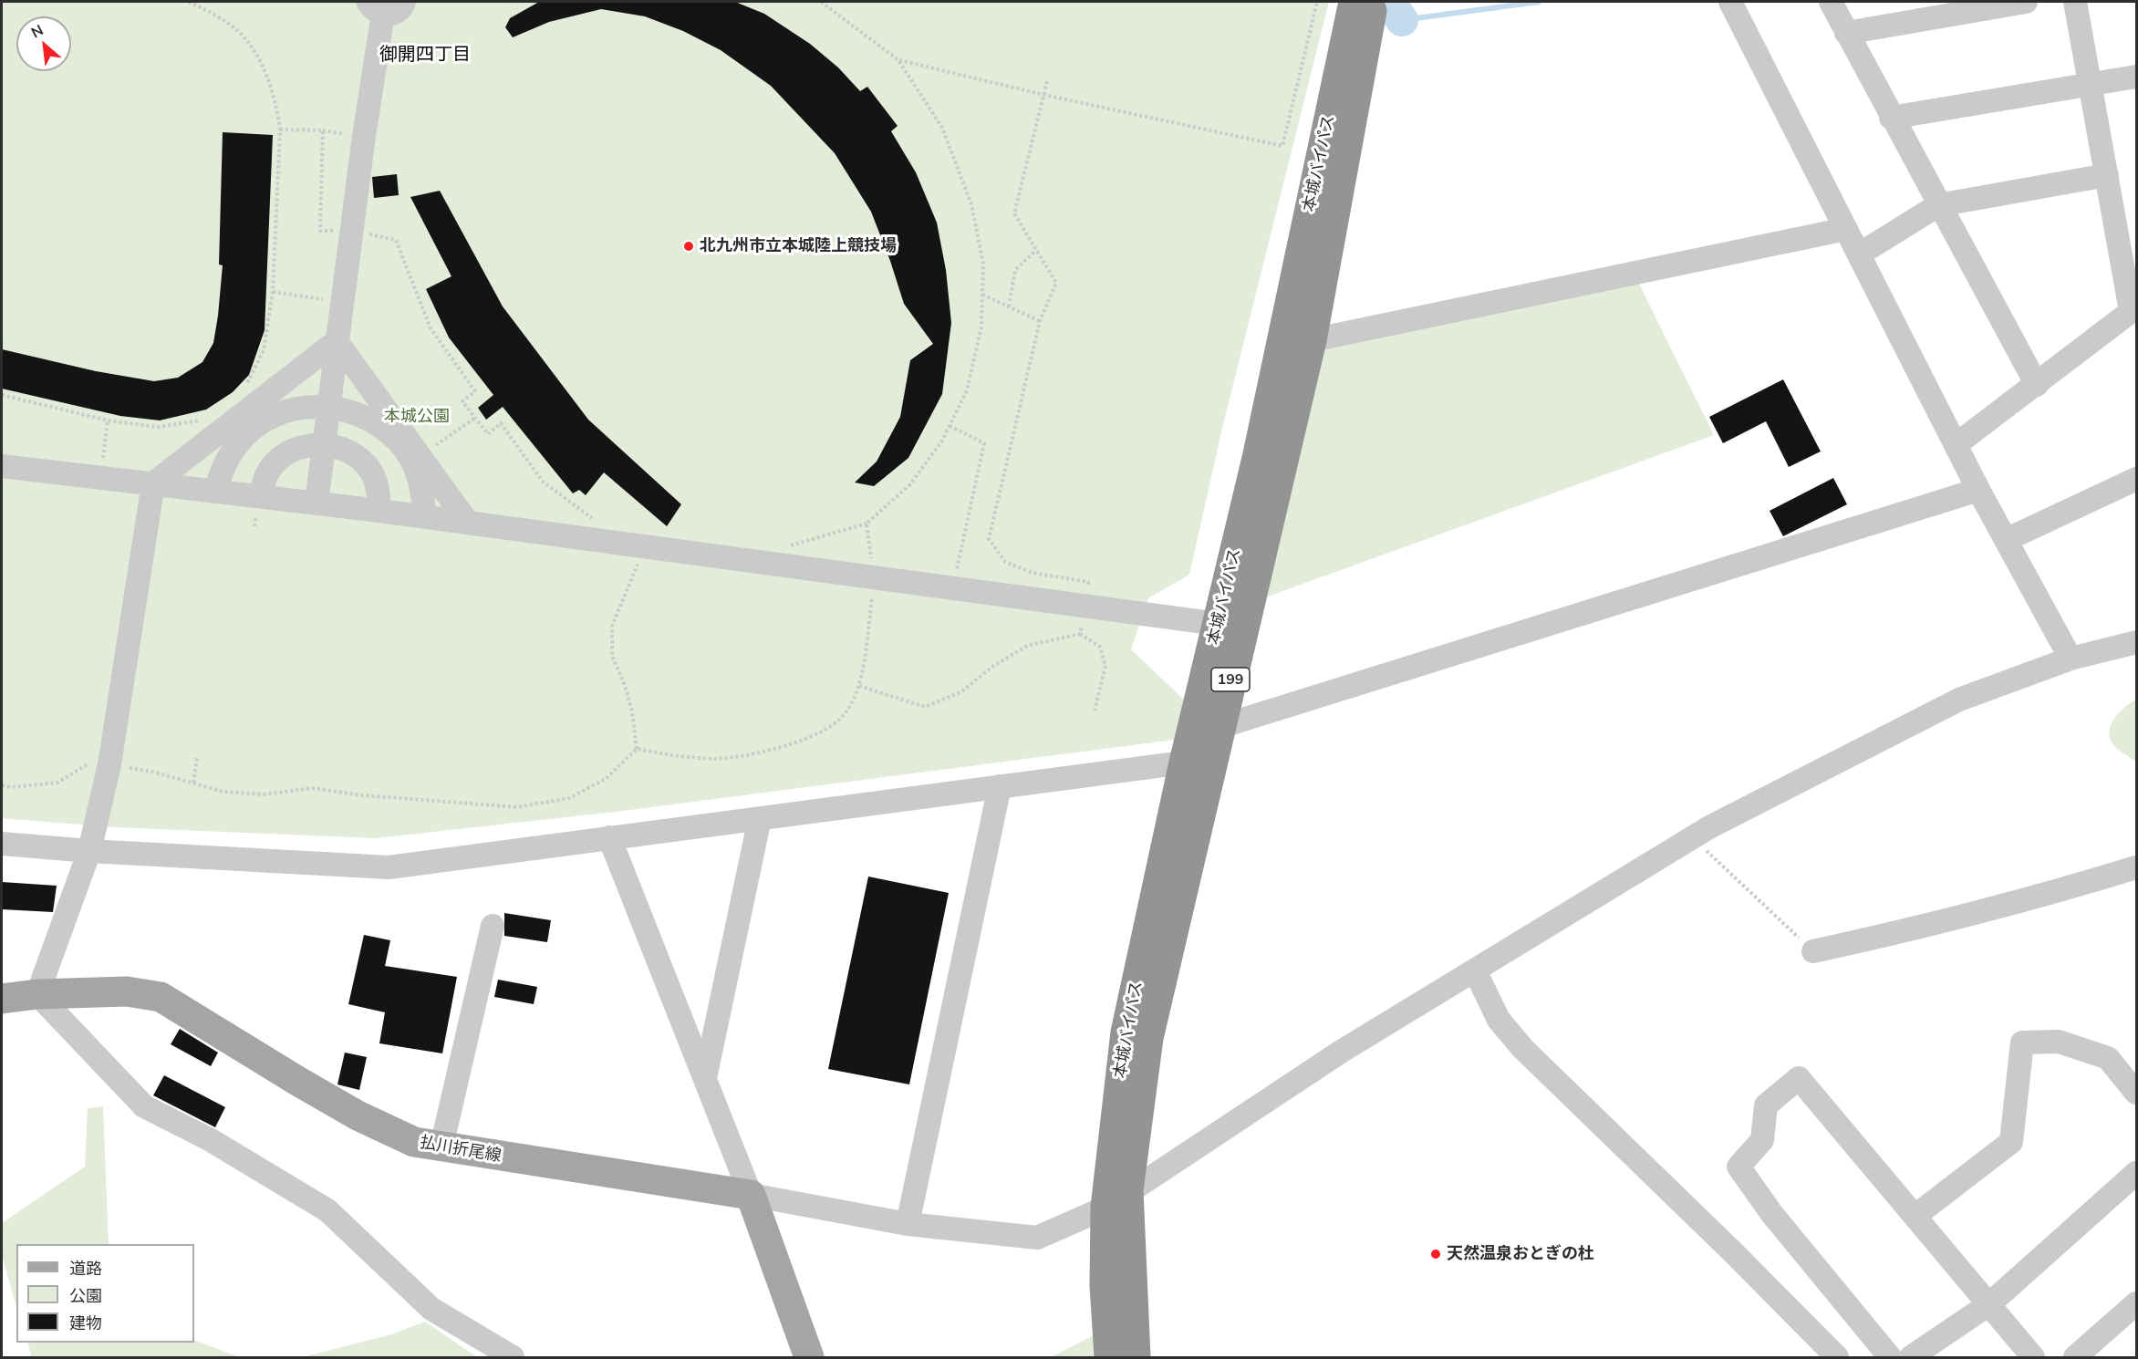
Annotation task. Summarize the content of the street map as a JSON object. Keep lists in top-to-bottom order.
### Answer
{
  "streets": {
    "highway": ["本城バイパス", "199"],
    "main road": ["払川折尾線"]
  },
  "districts": ["御開四丁目"],
  "parks": ["本城公園"],
  "places": ["北九州市立本城陸上競技場", "天然温泉おとぎの杜"],
  "legend": ["道路", "公園", "建物"],
  "north": "top left"
}
